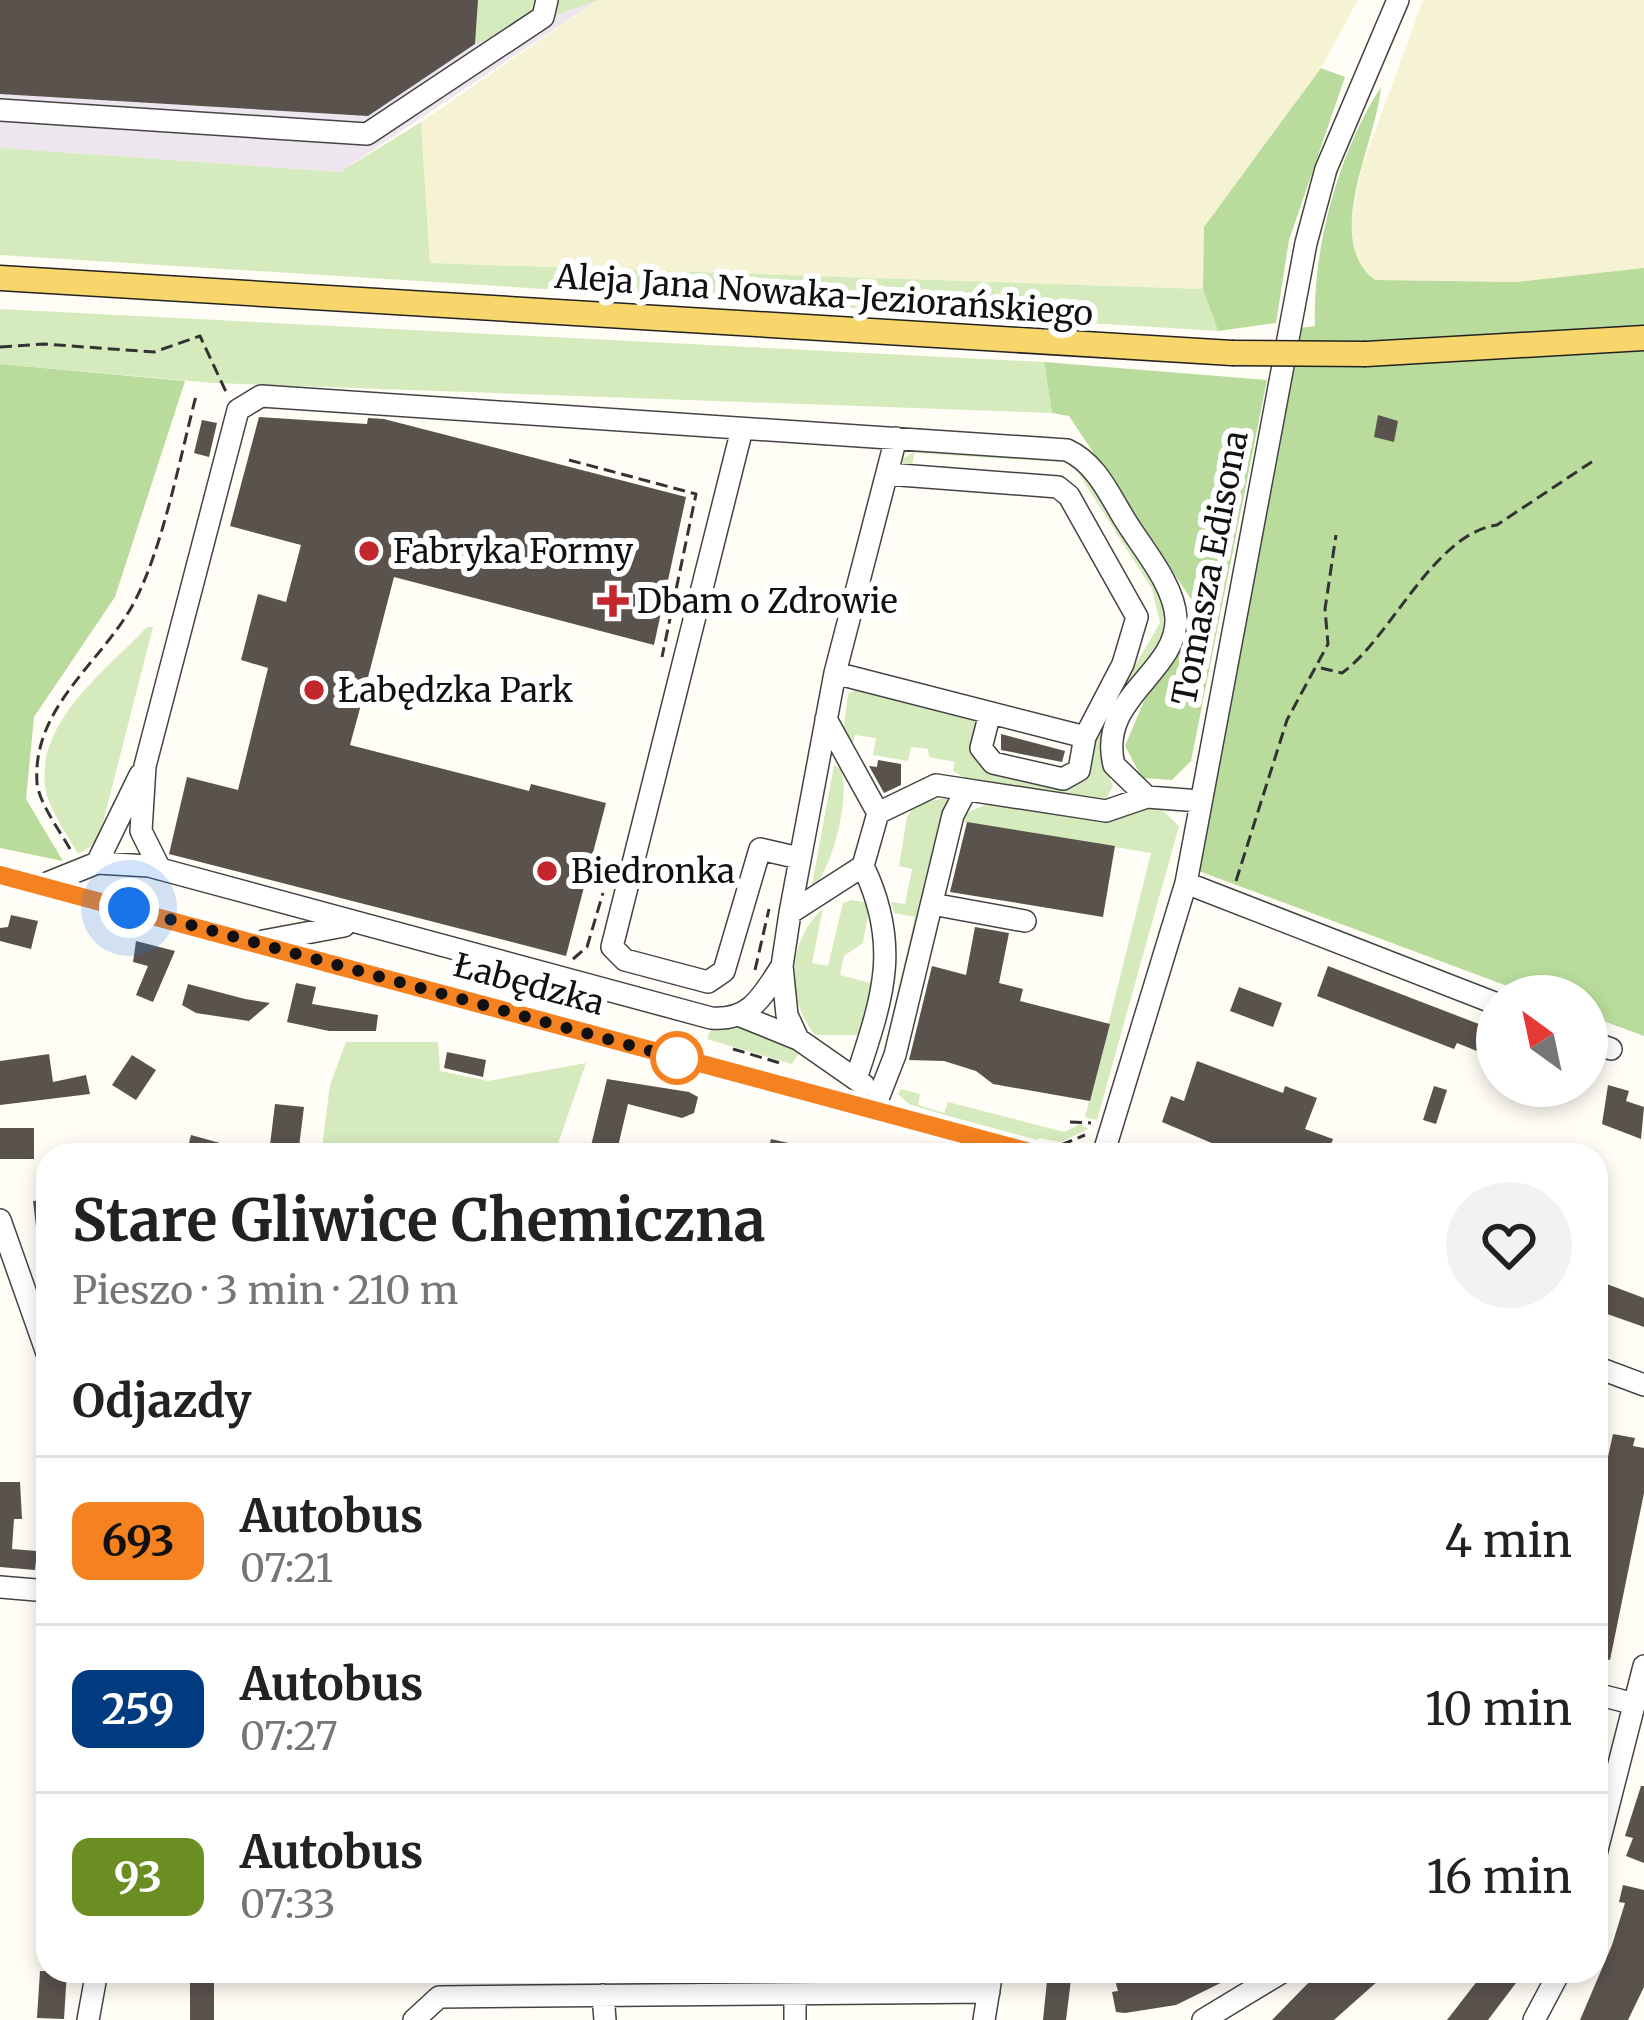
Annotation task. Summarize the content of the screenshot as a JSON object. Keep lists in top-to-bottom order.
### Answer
{
  "streets": {
    "main road": ["Aleja Jana Nowaka-Jeziorańskiego"],
    "street": ["Tomasza Edisona", "Łabędzka"]
  },
  "places": {
    "other": ["Fabryka Formy", "Łabędzka Park", "Biedronka"],
    "health": ["Dbam o Zdrowie"]
  },
  "lines": ["bus line 693"],
  "north": "top left",
  "page": {
    "heading": [
      ["Stare Gliwice Chemiczna", "Pieszo · 3 min · 210 m"],
      "Odjazdy"
    ],
    "list": [
      {
        "mark": "693",
        "name": "Autobus",
        "note": "07:21",
        "value": "4 min"
      },
      {
        "mark": "259",
        "name": "Autobus",
        "note": "07:27",
        "value": "10 min"
      },
      {
        "mark": "93",
        "name": "Autobus",
        "note": "07:33",
        "value": "16 min"
      }
    ]
  }
}
